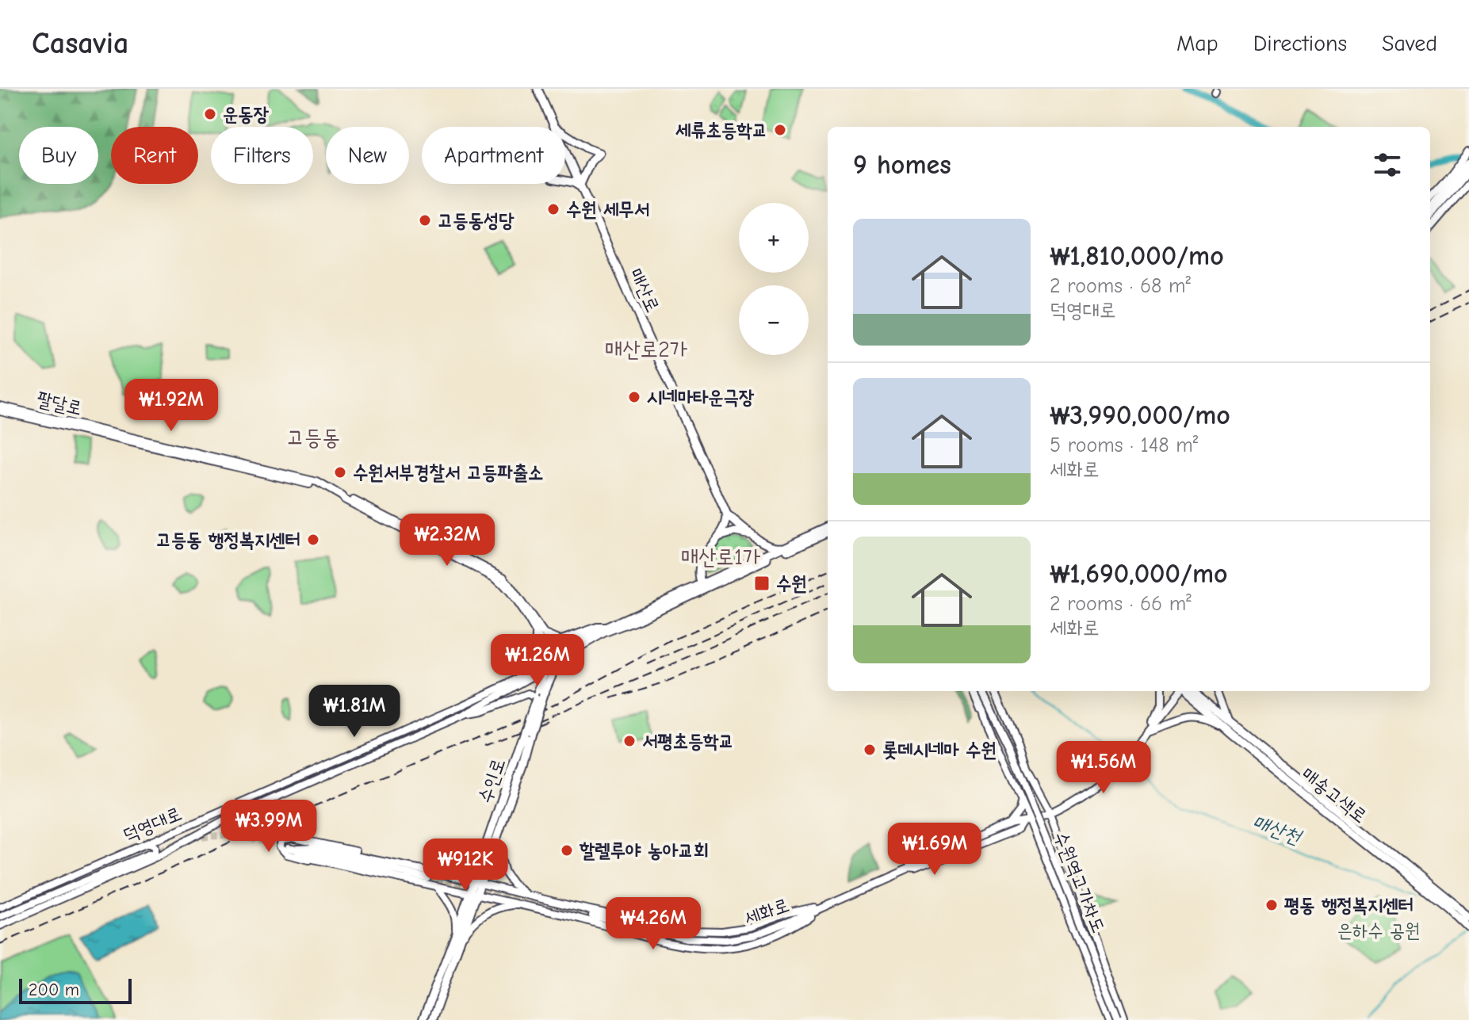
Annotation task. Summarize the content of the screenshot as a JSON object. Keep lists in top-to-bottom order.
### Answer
{
  "streets": {
    "main road": [
      "매산로",
      "팔달로",
      "수인로",
      "매송고색로",
      "덕영대로",
      "수원역고가차도",
      "세화로"
    ]
  },
  "crossings": [
    ["팔달로", "수인로"],
    ["팔달로", "덕영대로"],
    ["수인로", "덕영대로"]
  ],
  "districts": ["매산로2가", "고등동", "매산로1가"],
  "water": ["매산천"],
  "parks": ["은하수 공원"],
  "places": {
    "other": [
      "운동장",
      "세류초등학교",
      "수원 세무서",
      "고등동성당",
      "시네마타운극장",
      "수원서부경찰서 고등파출소",
      "고등동 행정복지센터",
      "서평초등학교",
      "롯데시네마 수원",
      "할렐루야 농아교회",
      "평동 행정복지센터"
    ],
    "transit": ["수원"]
  },
  "scale_bar": "200 m",
  "page": {
    "header": "Casavia",
    "nav": ["Map", "Directions", "Saved"],
    "chip": [
      "Buy",
      "Rent",
      "Filters",
      "New",
      "Apartment"
    ],
    "heading": "9 homes",
    "map_buttons": ["+", "−"],
    "list": [
      {
        "name": "₩1,810,000/mo",
        "note": "2 rooms · 68 m² · 덕영대로"
      },
      {
        "name": "₩3,990,000/mo",
        "note": "5 rooms · 148 m² · 세화로"
      },
      {
        "name": "₩1,690,000/mo",
        "note": "2 rooms · 66 m² · 세화로"
      }
    ],
    "price": [
      "₩1.92M",
      "₩2.32M",
      "₩1.26M",
      "₩1.81M",
      "₩1.56M",
      "₩3.99M",
      "₩1.69M",
      "₩912K",
      "₩4.26M"
    ],
    "scale": "200 m"
  }
}
